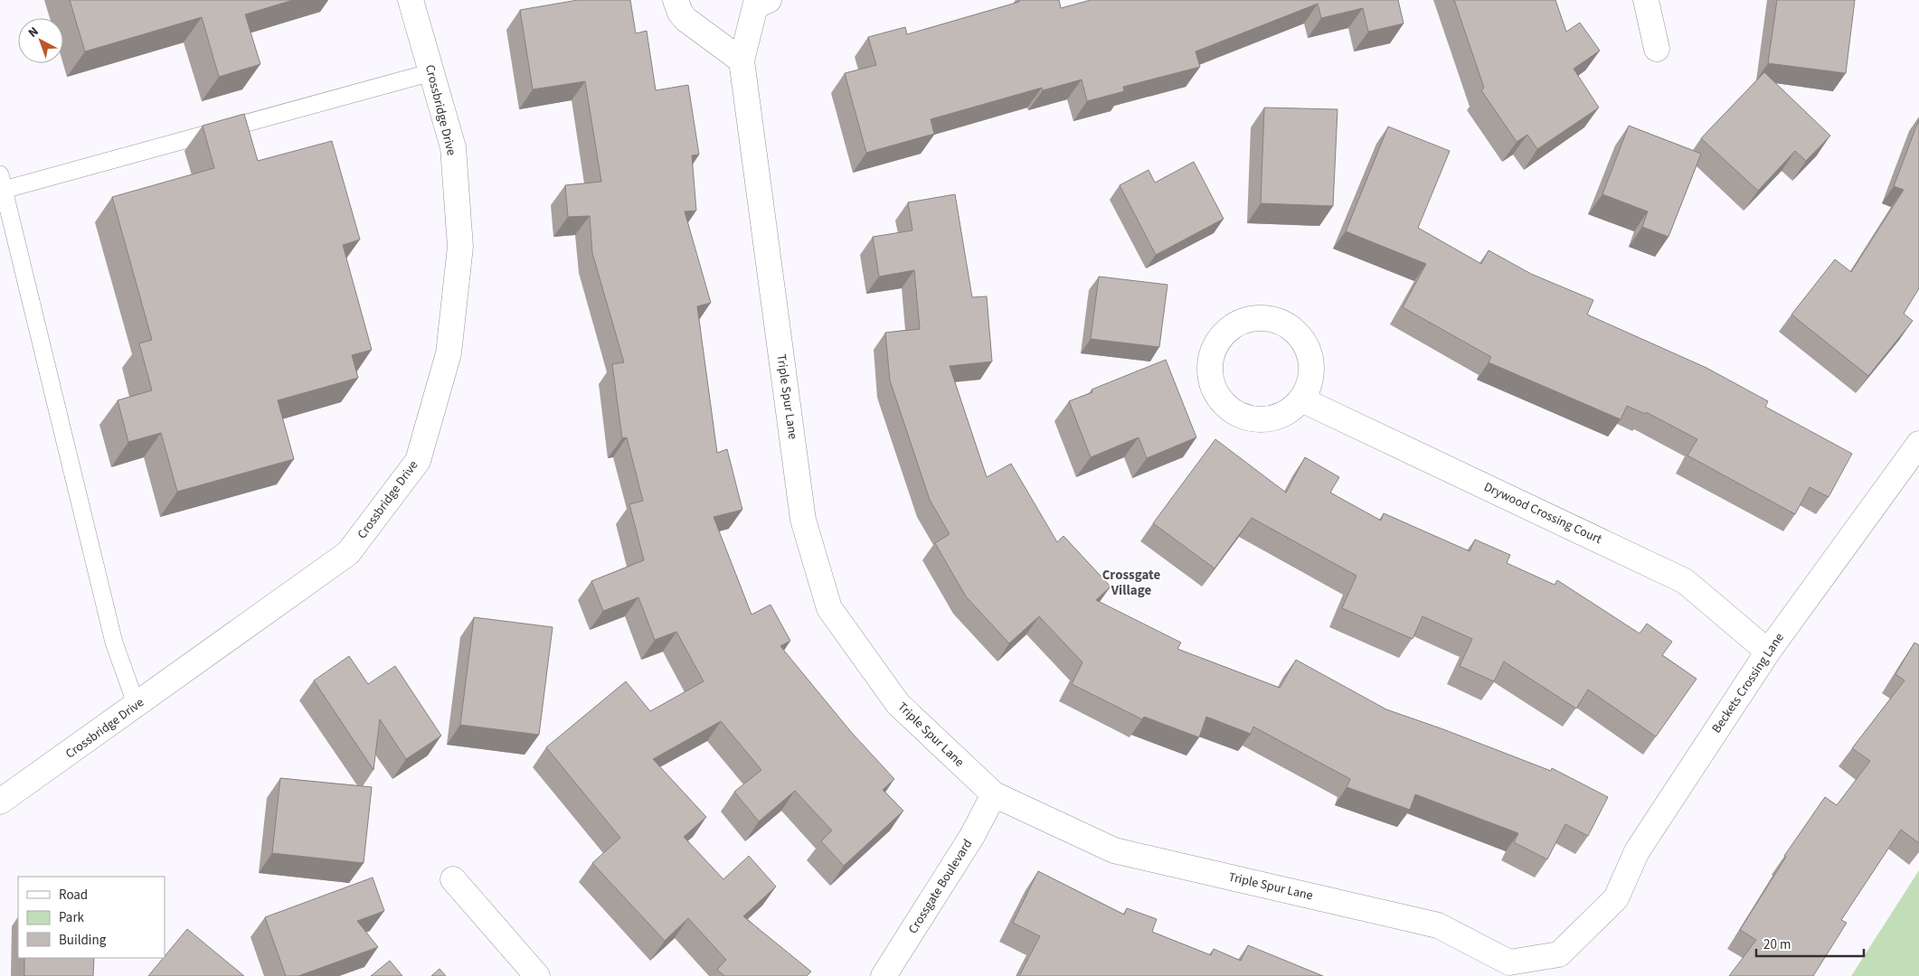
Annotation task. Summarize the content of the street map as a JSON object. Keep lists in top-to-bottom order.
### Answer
{
  "streets": {
    "street": [
      "Crossbridge Drive",
      "Triple Spur Lane",
      "Drywood Crossing Court",
      "Beckets Crossing Lane",
      "Crossgate Boulevard"
    ]
  },
  "crossings": [
    ["Triple Spur Lane", "Beckets Crossing Lane"],
    ["Triple Spur Lane", "Crossgate Boulevard"],
    ["Drywood Crossing Court", "Beckets Crossing Lane"]
  ],
  "districts": ["Crossgate Village"],
  "legend": ["Road", "Park", "Building"],
  "scale_bar": "20 m",
  "north": "top left"
}
